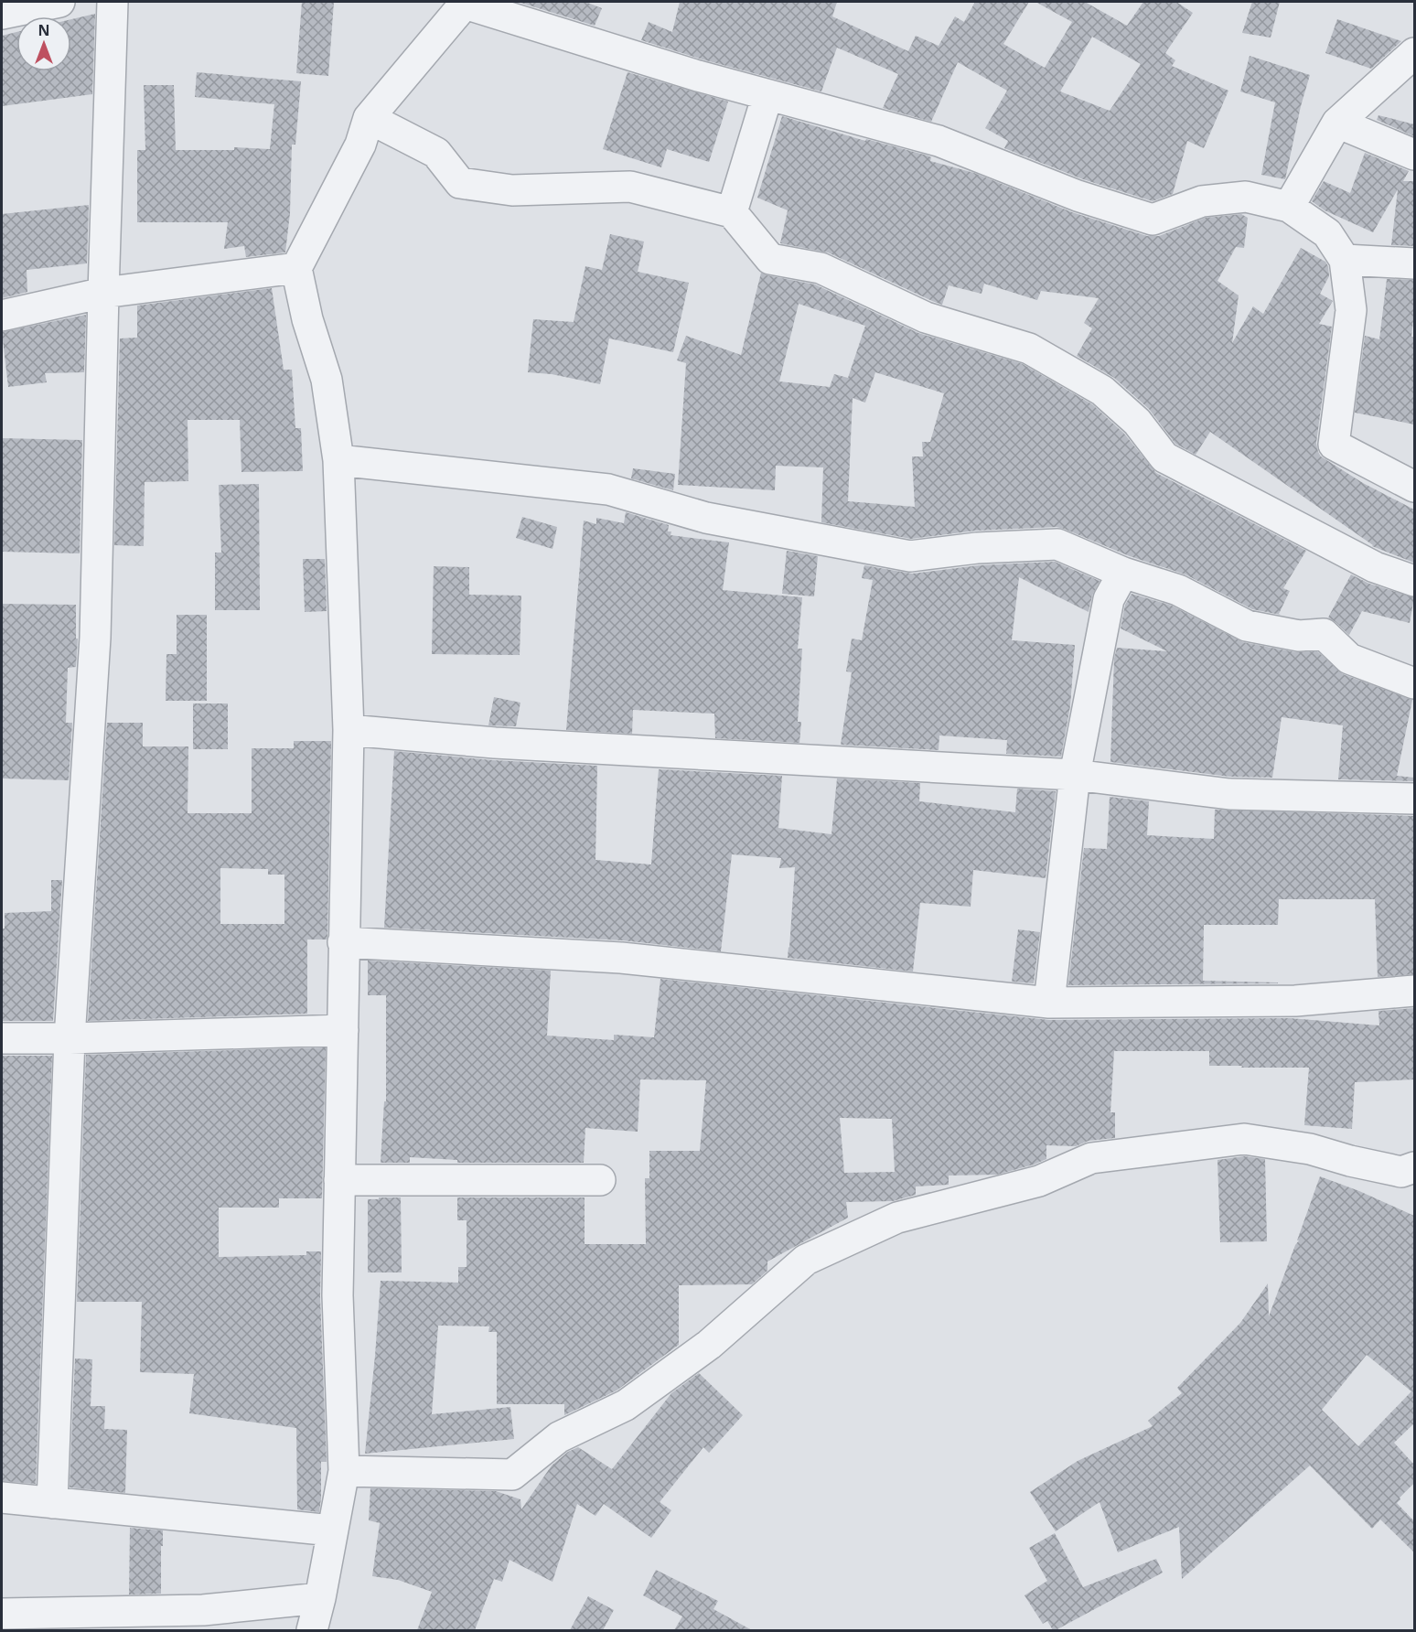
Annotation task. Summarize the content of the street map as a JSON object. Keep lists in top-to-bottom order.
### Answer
{
  "north": "top"
}
